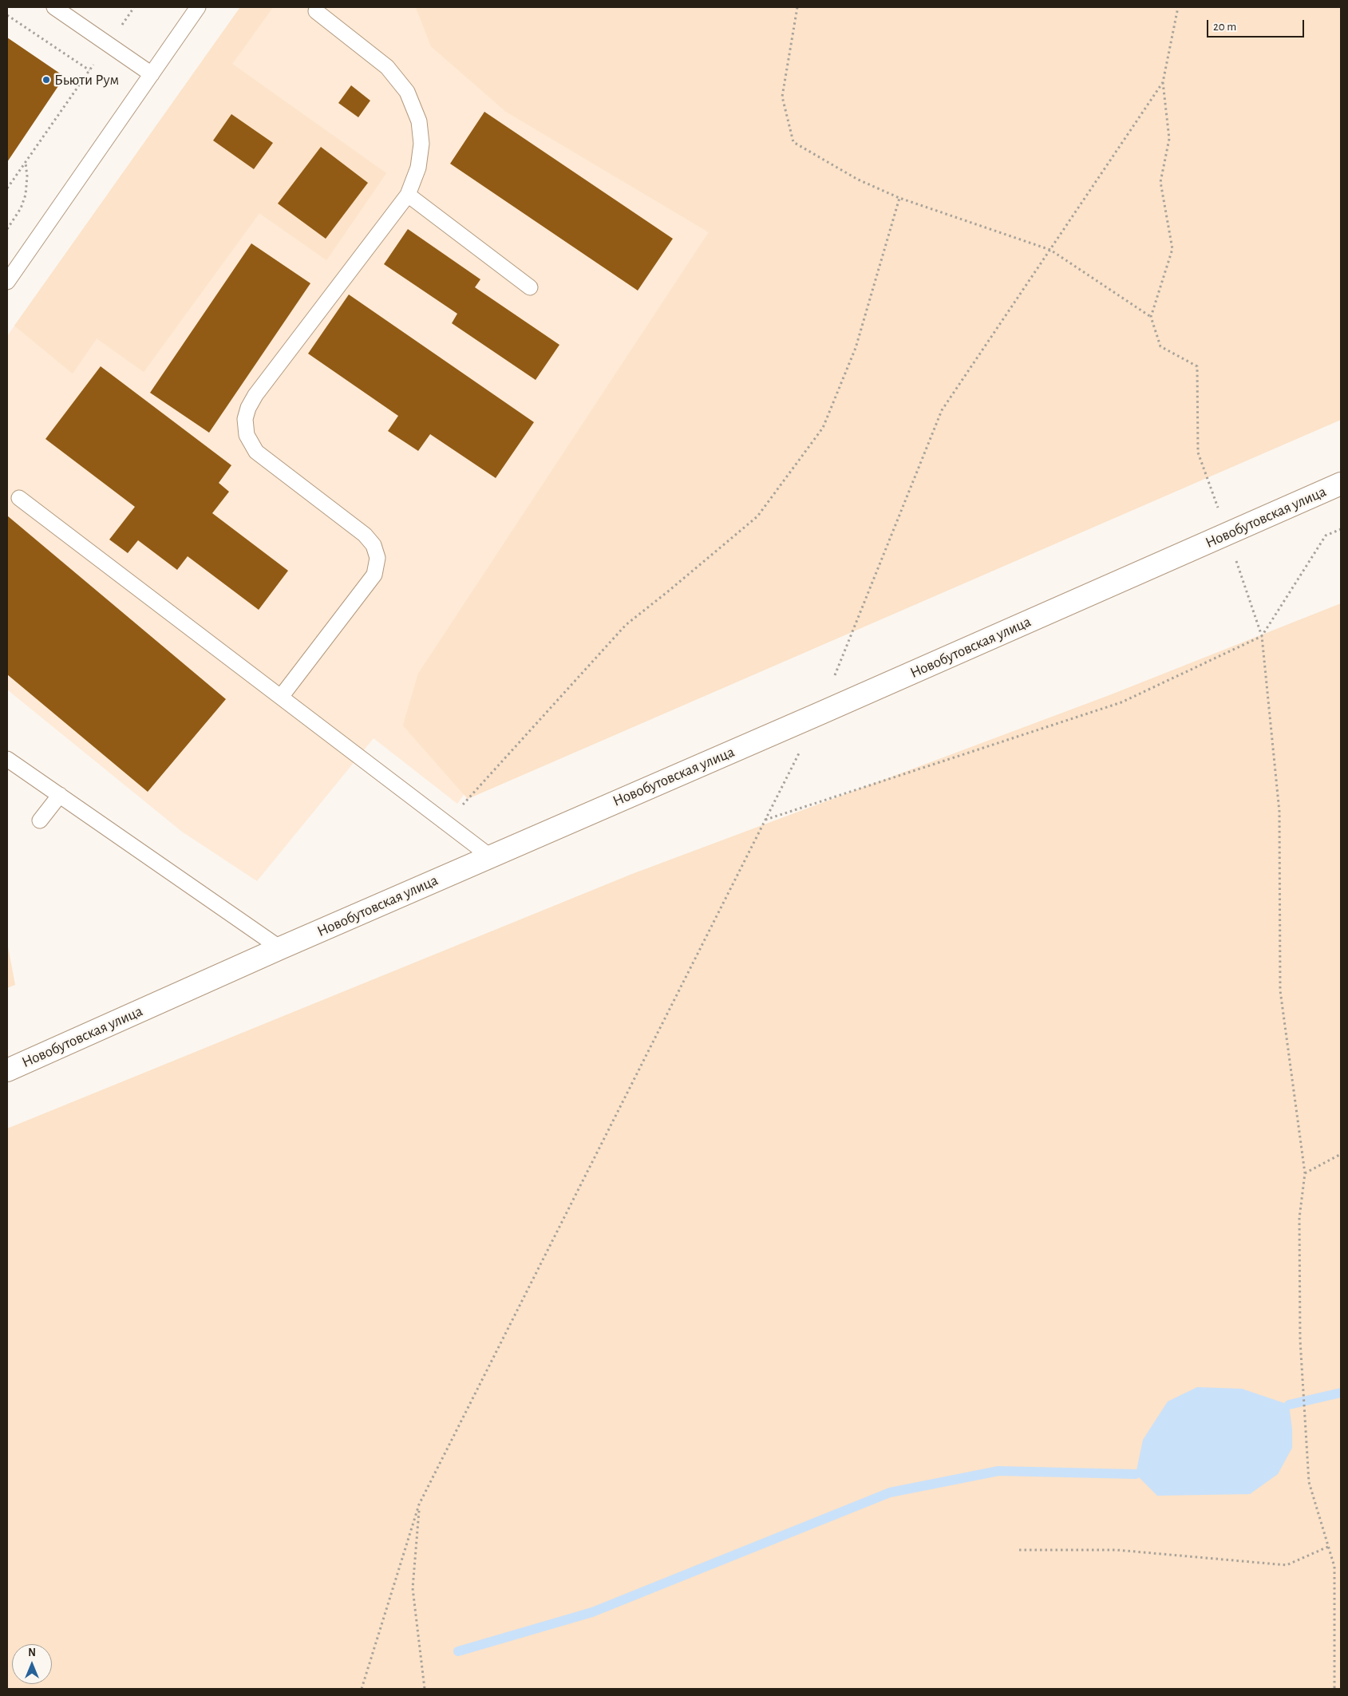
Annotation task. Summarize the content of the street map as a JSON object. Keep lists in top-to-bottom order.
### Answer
{
  "streets": {
    "street": ["Новобутовская улица"]
  },
  "places": ["Бьюти Рум"],
  "scale_bar": "20 m",
  "north": "top"
}
